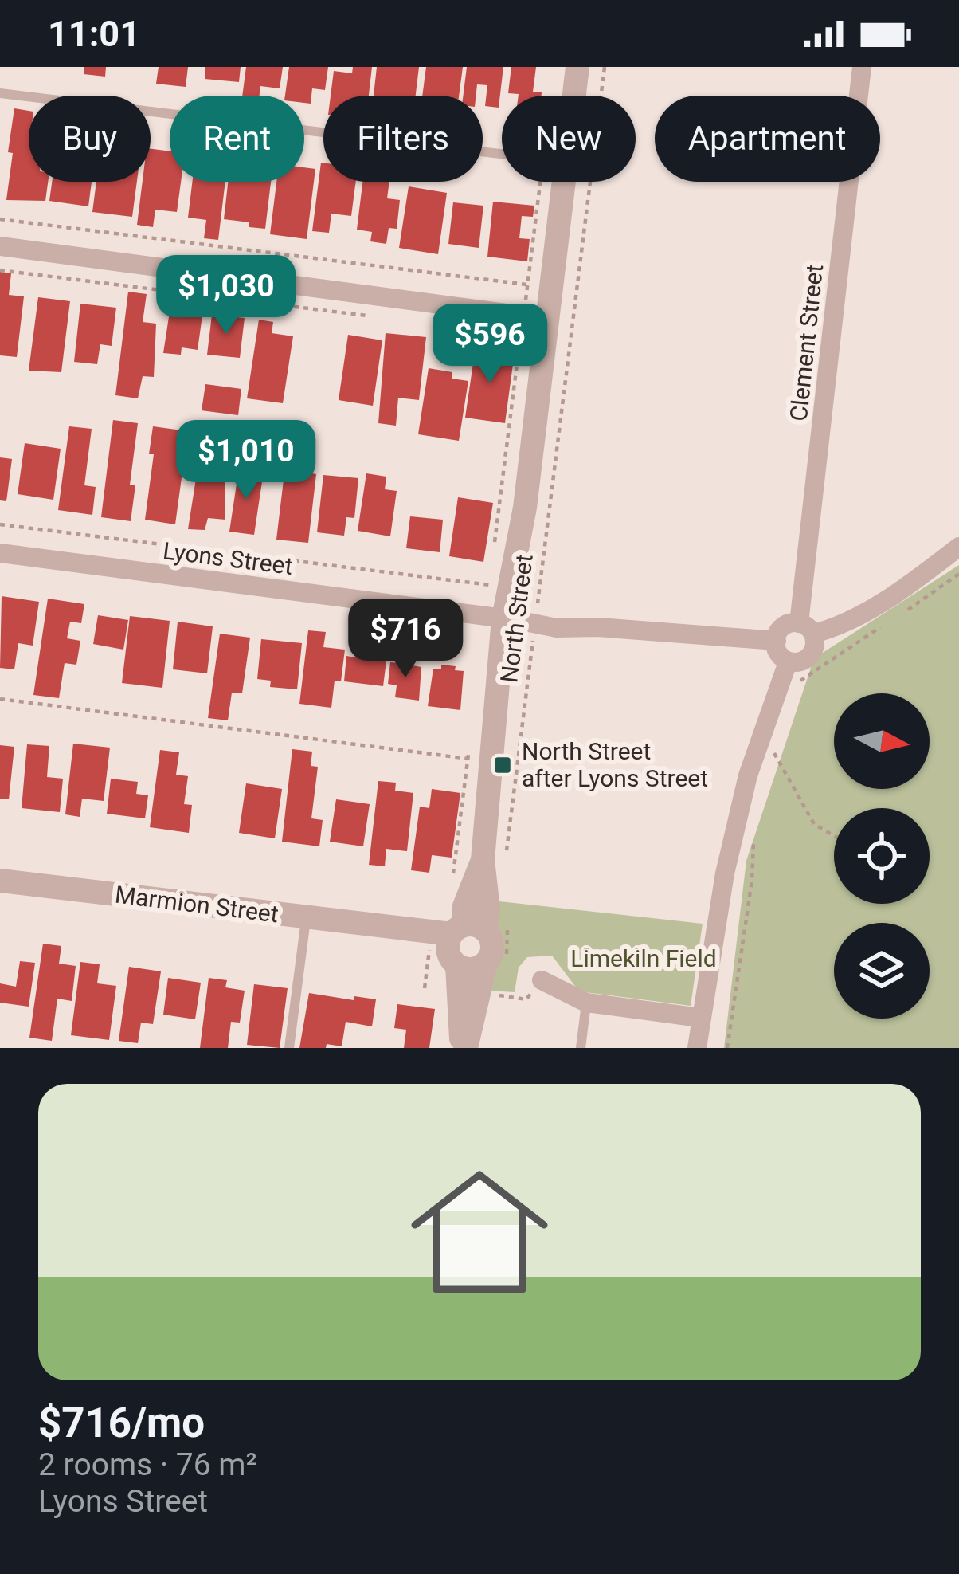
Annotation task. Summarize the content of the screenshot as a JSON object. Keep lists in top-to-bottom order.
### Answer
{
  "streets": {
    "street": [
      "Clement Street",
      "Lyons Street",
      "North Street",
      "Marmion Street"
    ]
  },
  "crossings": [
    ["Clement Street", "Lyons Street"],
    ["Lyons Street", "North Street"],
    ["North Street", "Marmion Street"]
  ],
  "parks": ["Limekiln Field"],
  "places": {
    "transit": ["North Street after Lyons Street"]
  },
  "north": "right",
  "page": {
    "status": "11:01",
    "chip": [
      "Buy",
      "Rent",
      "Filters",
      "New",
      "Apartment"
    ],
    "price": [
      "$1,030",
      "$596",
      "$1,010",
      "$716"
    ],
    "list": [
      {
        "name": "$716/mo",
        "note": "2 rooms · 76 m² · Lyons Street"
      }
    ]
  }
}
